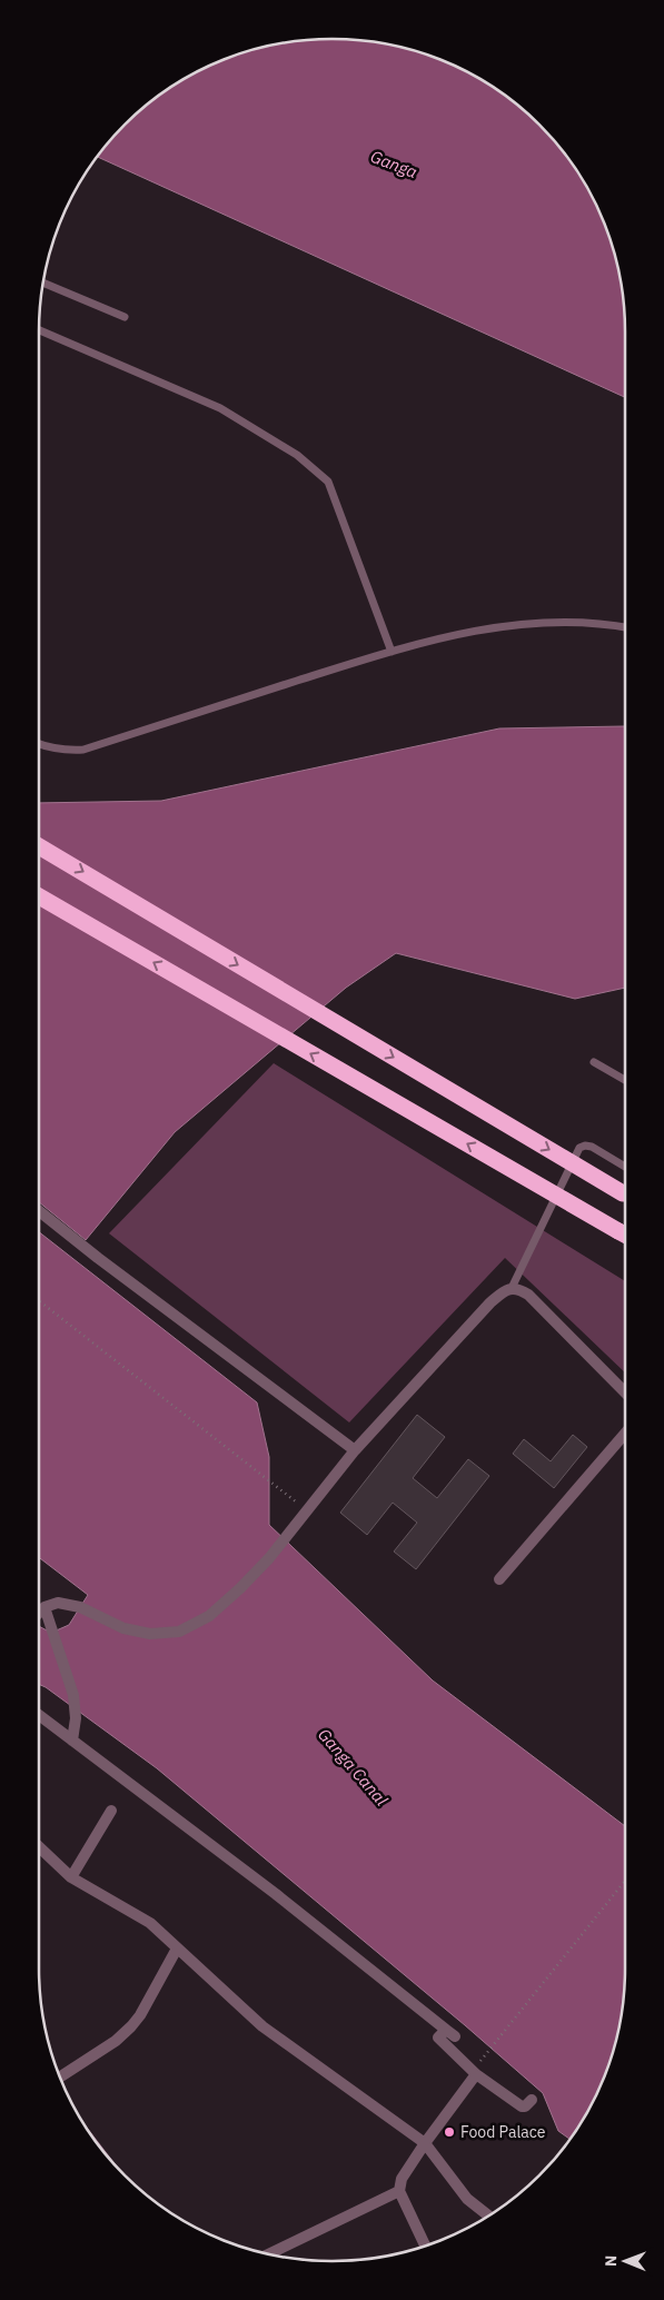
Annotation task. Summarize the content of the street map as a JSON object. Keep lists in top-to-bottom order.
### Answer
{
  "water": ["Ganga", "Ganga Canal"],
  "places": ["Food Palace"],
  "north": "left"
}
